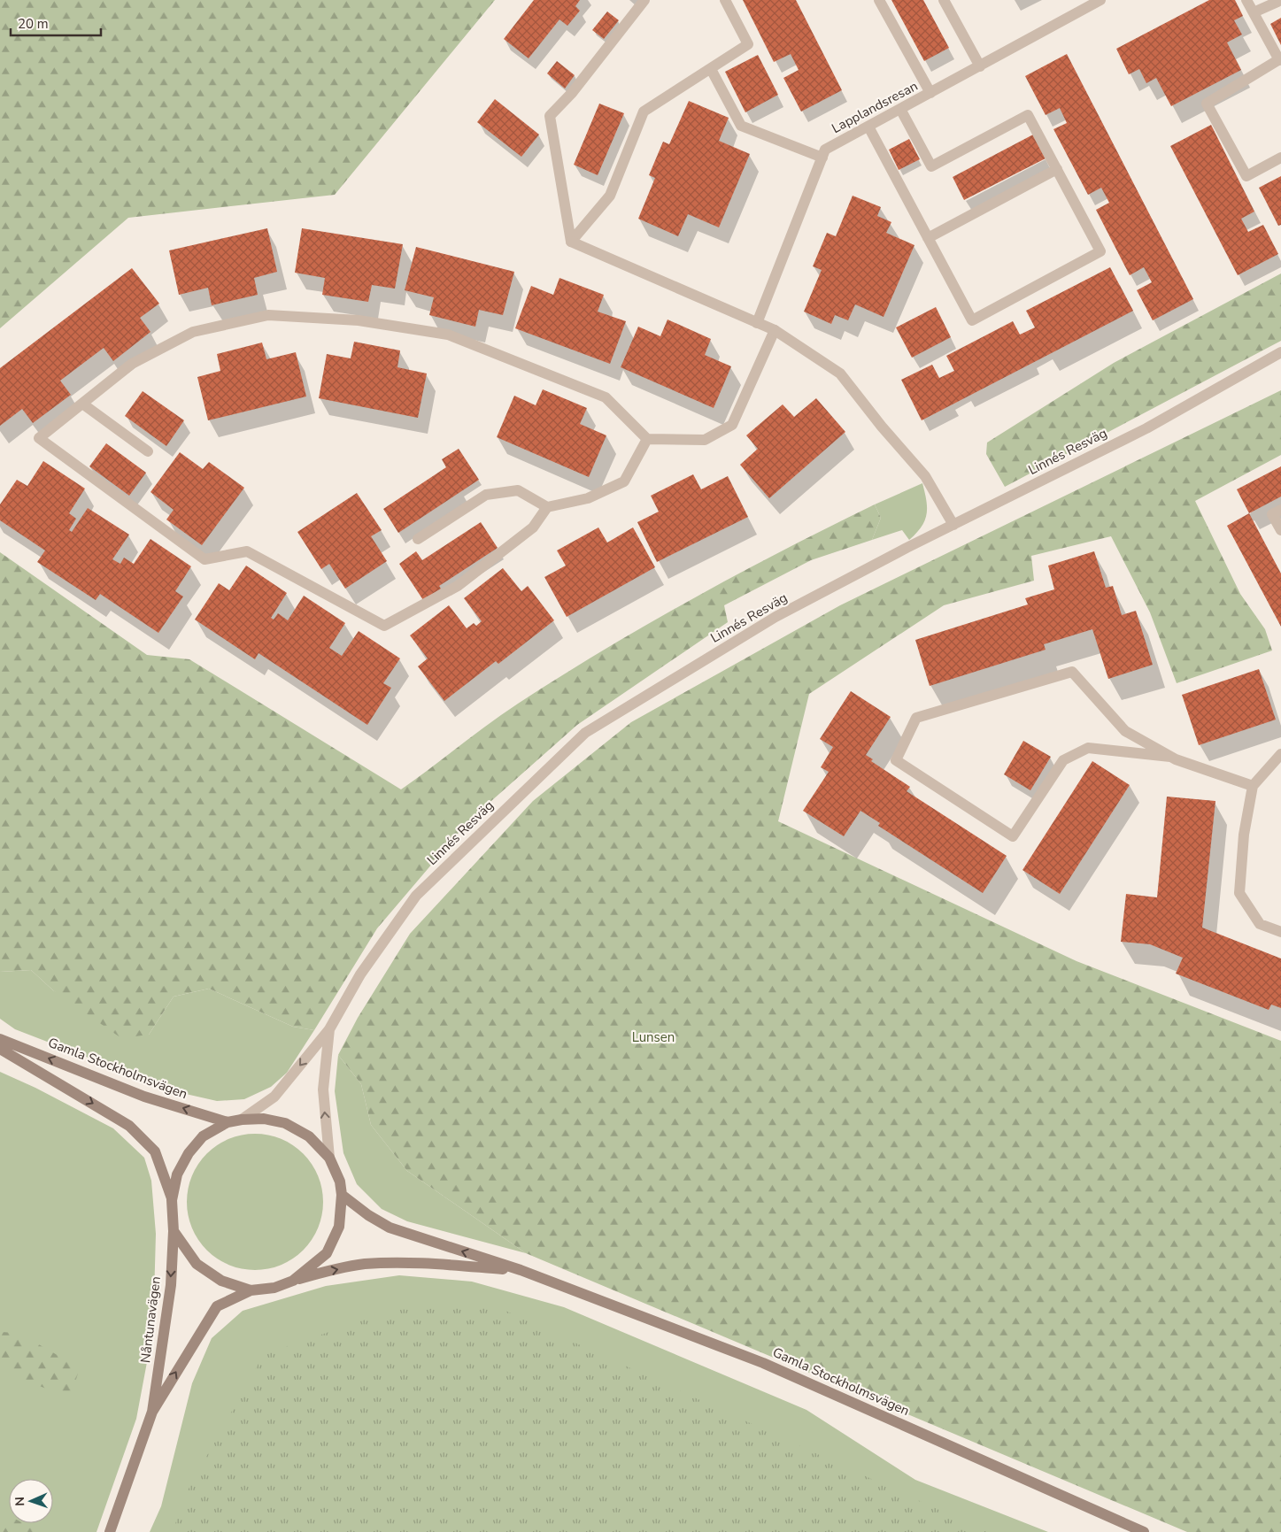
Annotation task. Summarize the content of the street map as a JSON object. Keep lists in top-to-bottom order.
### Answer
{
  "streets": {
    "main road": ["Gamla Stockholmsvägen", "Nåntunavägen"],
    "street": ["Lapplandsresan", "Linnés Resväg"]
  },
  "crossings": [
    ["Gamla Stockholmsvägen", "Nåntunavägen"]
  ],
  "parks": ["Lunsen"],
  "scale_bar": "20 m",
  "north": "left"
}
